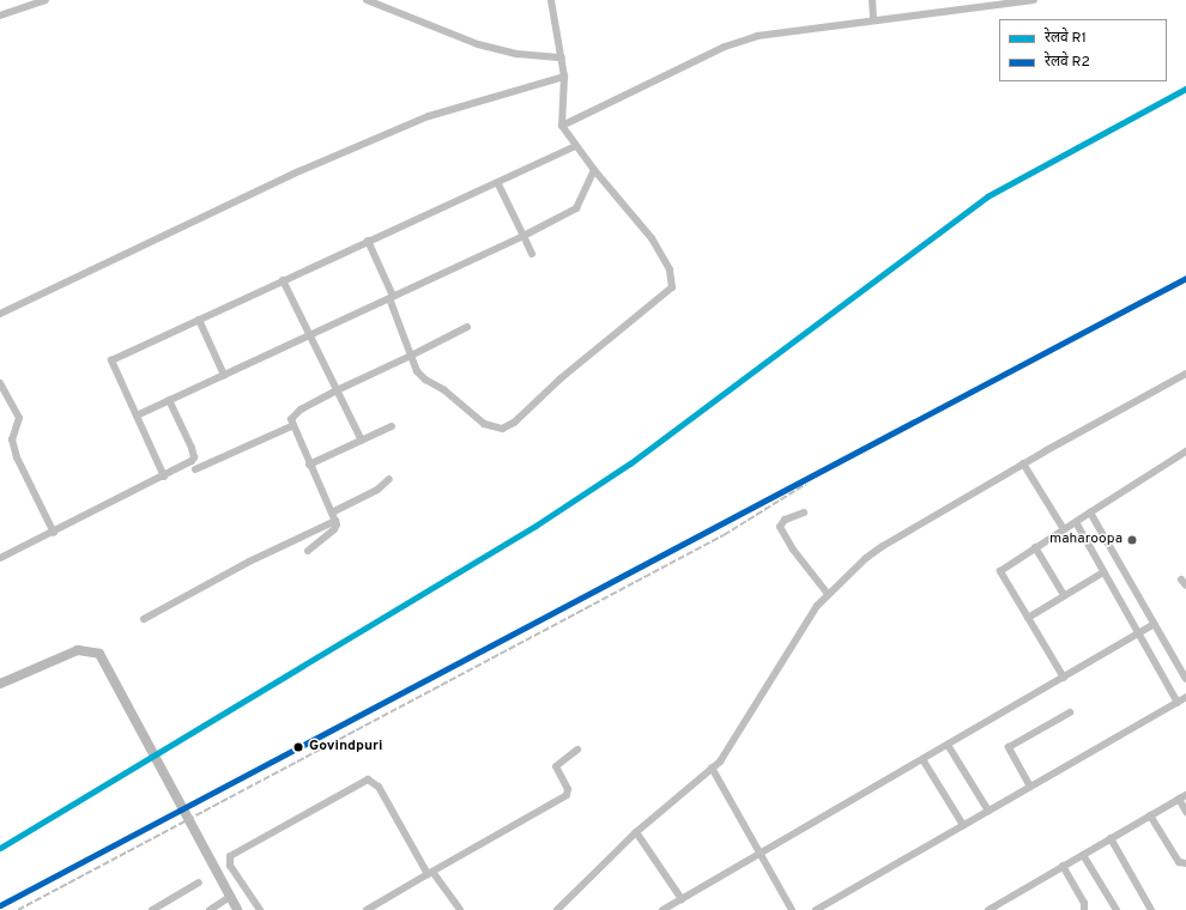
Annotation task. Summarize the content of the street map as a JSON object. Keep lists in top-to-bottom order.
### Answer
{
  "places": ["maharoopa", "Govindpuri"],
  "lines": ["rail line R1", "rail line R2"],
  "legend": ["रेलवे R1", "रेलवे R2"]
}
